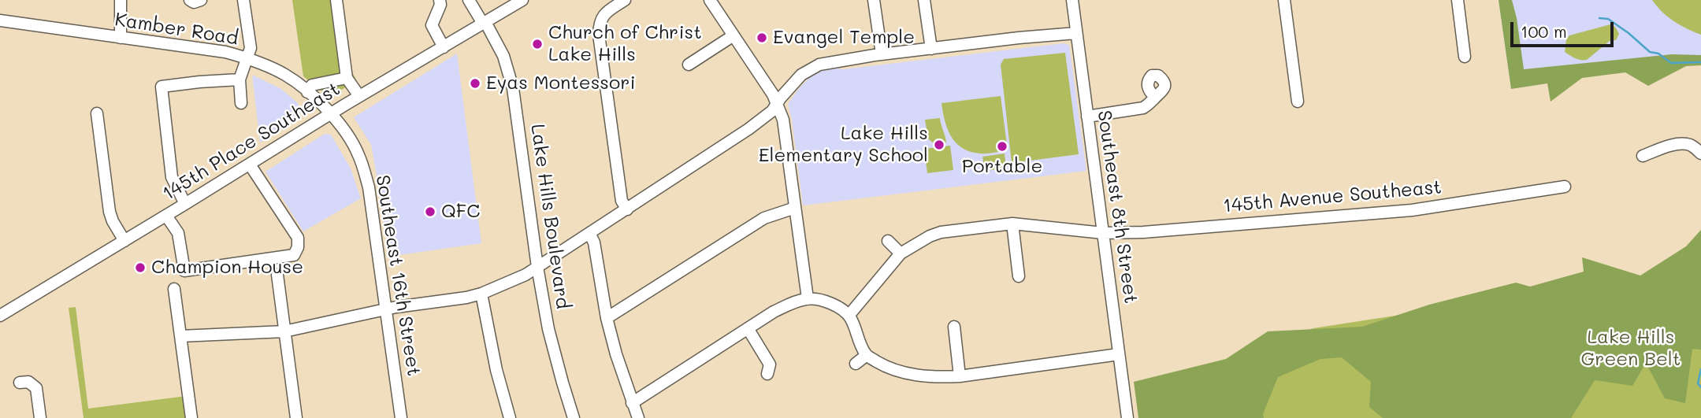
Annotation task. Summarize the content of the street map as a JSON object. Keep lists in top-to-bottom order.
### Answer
{
  "streets": {
    "street": [
      "Kamber Road",
      "145th Place Southeast",
      "145th Avenue Southeast",
      "Southeast 8th Street",
      "Lake Hills Boulevard",
      "Southeast 16th Street"
    ]
  },
  "crossings": [
    ["Kamber Road", "145th Place Southeast"],
    ["Kamber Road", "Southeast 16th Street"],
    ["145th Place Southeast", "Lake Hills Boulevard"],
    ["145th Place Southeast", "Southeast 16th Street"],
    ["145th Avenue Southeast", "Southeast 8th Street"]
  ],
  "parks": ["Lake Hills Green Belt"],
  "places": [
    "Evangel Temple",
    "Church of Christ Lake Hills",
    "Eyas Montessori",
    "Lake Hills Elementary School",
    "Portable",
    "QFC",
    "Champion House"
  ],
  "scale_bar": "100 m"
}
